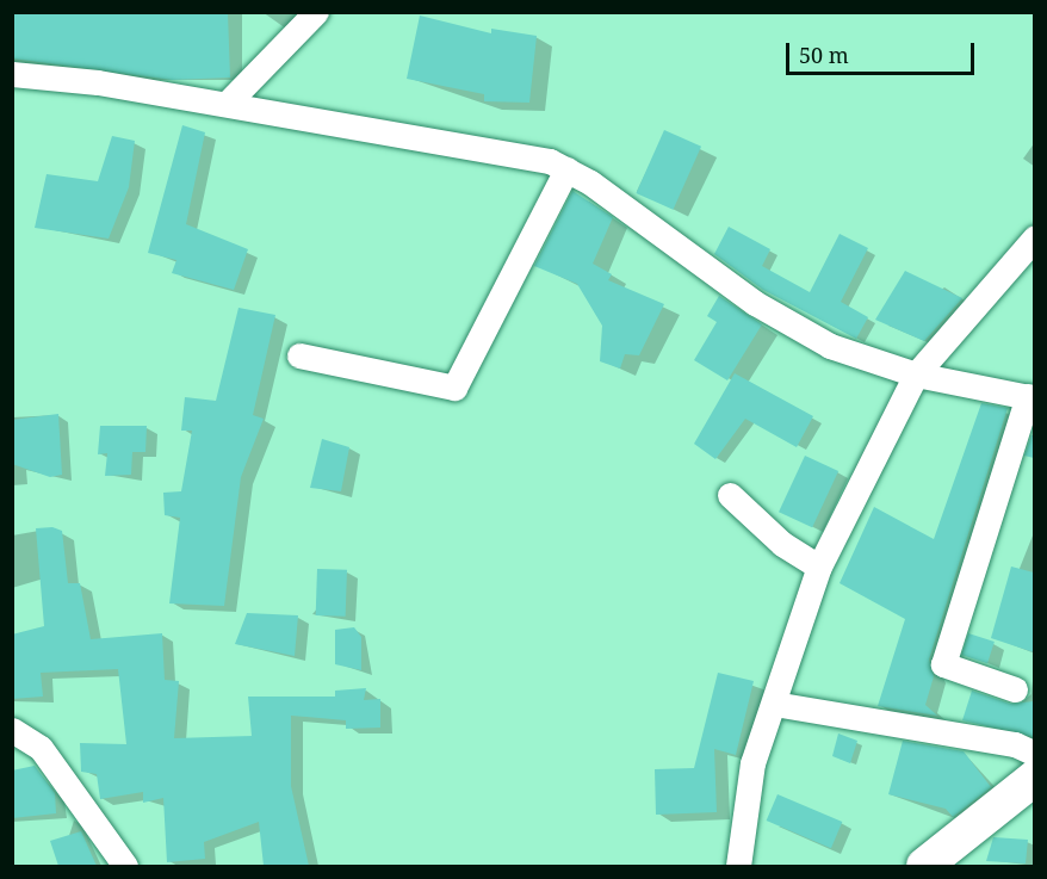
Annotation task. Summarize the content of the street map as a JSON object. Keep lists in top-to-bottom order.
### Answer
{
  "scale_bar": "50 m"
}
